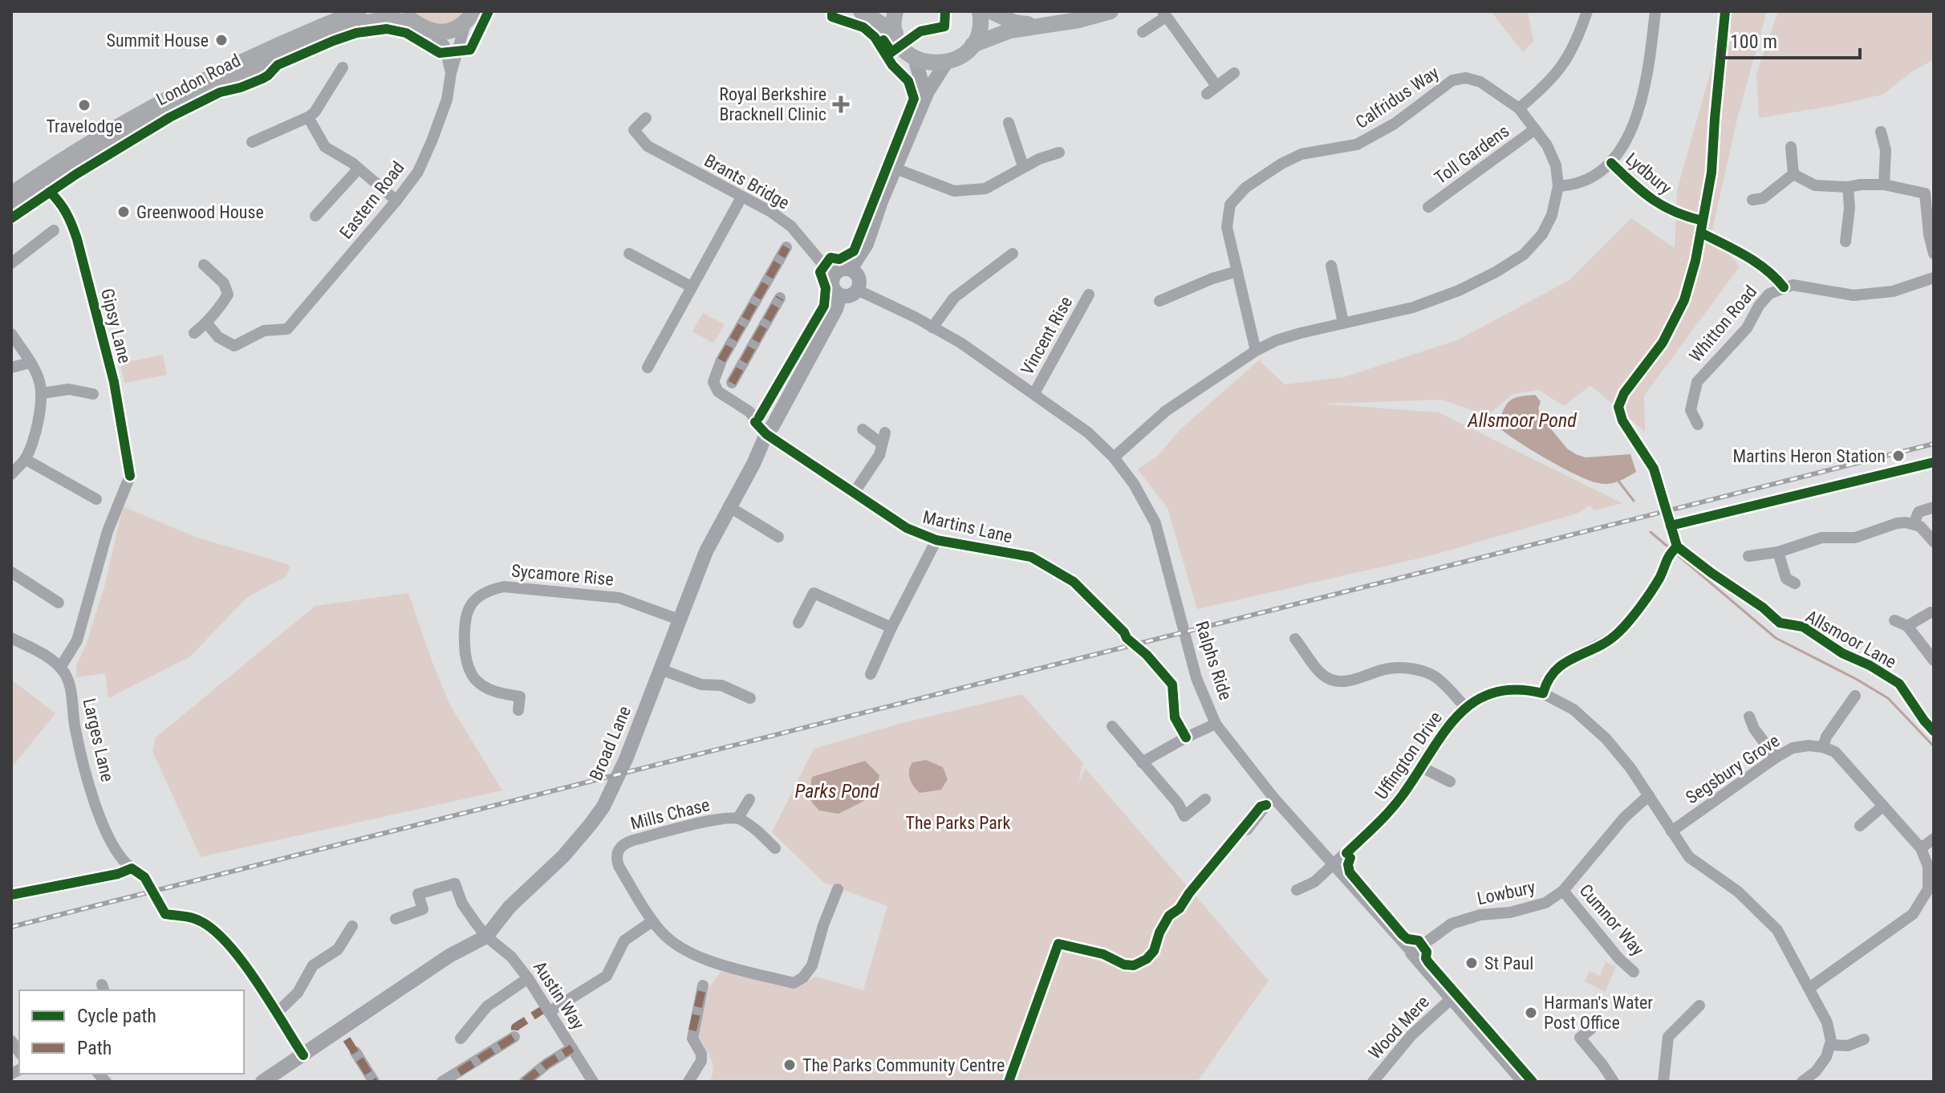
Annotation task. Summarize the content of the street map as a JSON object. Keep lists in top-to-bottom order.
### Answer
{
  "streets": {
    "main road": ["London Road"],
    "street": [
      "Calfridus Way",
      "Toll Gardens",
      "Lydbury",
      "Brants Bridge",
      "Eastern Road",
      "Whitton Road",
      "Vincent Rise",
      "Martins Lane",
      "Sycamore Rise",
      "Ralphs Ride",
      "Larges Lane",
      "Broad Lane",
      "Uffington Drive",
      "Segsbury Grove",
      "Mills Chase",
      "Lowbury",
      "Cumnor Way",
      "Austin Way",
      "Wood Mere"
    ],
    "cycle path": ["Gipsy Lane", "Allsmoor Lane"]
  },
  "crossings": [
    ["London Road", "Eastern Road"],
    ["Calfridus Way", "Toll Gardens"],
    ["Calfridus Way", "Lydbury"],
    ["Calfridus Way", "Ralphs Ride"],
    ["Brants Bridge", "Ralphs Ride"],
    ["Brants Bridge", "Broad Lane"],
    ["Vincent Rise", "Ralphs Ride"],
    ["Martins Lane", "Broad Lane"],
    ["Sycamore Rise", "Broad Lane"],
    ["Ralphs Ride", "Broad Lane"],
    ["Ralphs Ride", "Uffington Drive"],
    ["Ralphs Ride", "Lowbury"],
    ["Ralphs Ride", "Wood Mere"],
    ["Broad Lane", "Austin Way"],
    ["Uffington Drive", "Segsbury Grove"],
    ["Uffington Drive", "Lowbury"],
    ["Lowbury", "Cumnor Way"]
  ],
  "water": ["Allsmoor Pond", "Parks Pond"],
  "parks": ["The Parks Park"],
  "places": {
    "other": [
      "Summit House",
      "Travelodge",
      "Greenwood House",
      "Martins Heron Station",
      "St Paul",
      "Harman's Water Post Office",
      "The Parks Community Centre"
    ],
    "health": ["Royal Berkshire Bracknell Clinic"]
  },
  "legend": ["Cycle path", "Path"],
  "scale_bar": "100 m"
}
